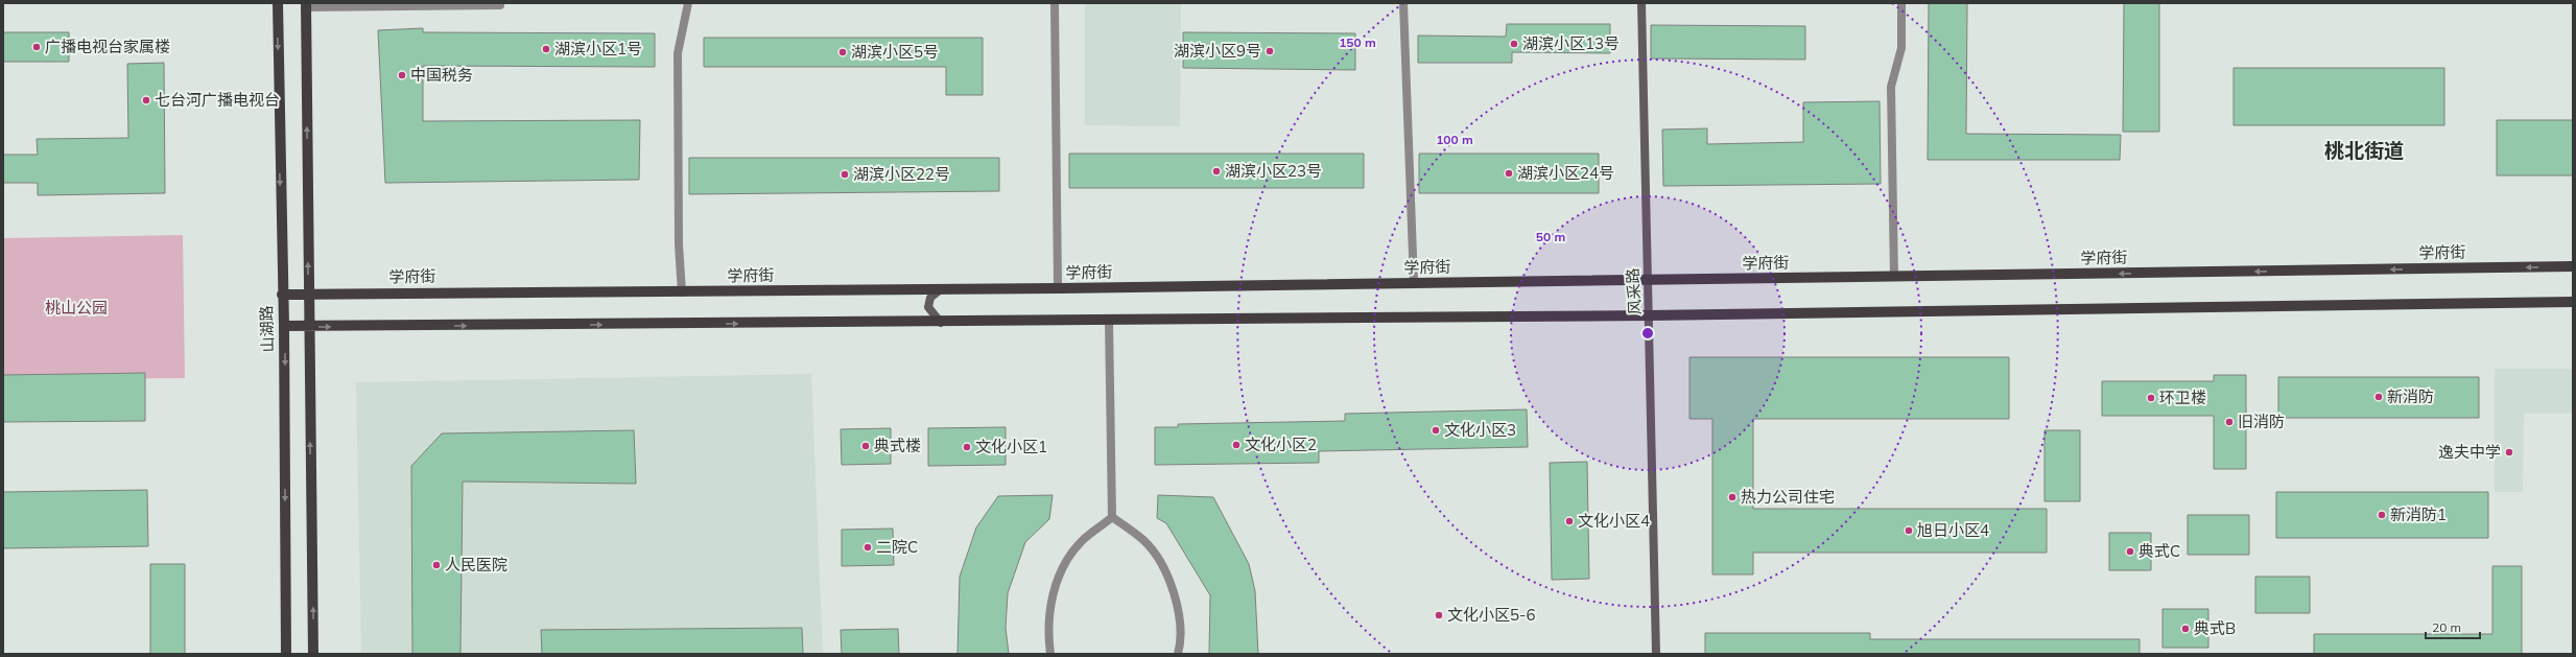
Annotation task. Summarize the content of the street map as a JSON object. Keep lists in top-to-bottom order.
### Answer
{
  "streets": {
    "main road": ["学府街", "风采路", "山湖路"]
  },
  "crossings": [
    ["学府街", "风采路"],
    ["学府街", "山湖路"]
  ],
  "districts": ["桃北街道"],
  "parks": ["桃山公园"],
  "places": [
    "湖滨小区13号",
    "广播电视台家属楼",
    "湖滨小区1号",
    "湖滨小区9号",
    "湖滨小区5号",
    "中国税务",
    "七台河广播电视台",
    "湖滨小区23号",
    "湖滨小区24号",
    "湖滨小区22号",
    "新消防",
    "环卫楼",
    "旧消防",
    "文化小区3",
    "文化小区2",
    "典式楼",
    "文化小区1",
    "逸夫中学",
    "热力公司住宅",
    "新消防1",
    "文化小区4",
    "旭日小区4",
    "二院C",
    "典式C",
    "人民医院",
    "文化小区5-6",
    "典式B"
  ],
  "scale_bar": "20 m",
  "rings": ["150 m", "100 m", "50 m"]
}
